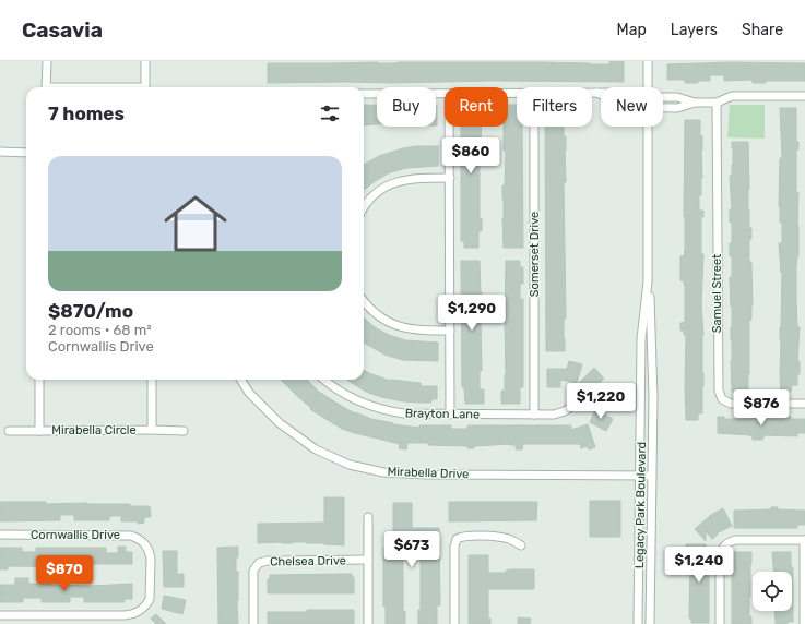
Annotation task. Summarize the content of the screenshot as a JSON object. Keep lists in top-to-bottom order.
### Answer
{
  "streets": {
    "street": [
      "Somerset Drive",
      "Samuel Street",
      "Brayton Lane",
      "Mirabella Circle",
      "Mirabella Drive",
      "Legacy Park Boulevard",
      "Cornwallis Drive",
      "Chelsea Drive"
    ]
  },
  "crossings": [
    ["Somerset Drive", "Brayton Lane"],
    ["Mirabella Drive", "Legacy Park Boulevard"]
  ],
  "page": {
    "header": "Casavia",
    "nav": ["Map", "Layers", "Share"],
    "chip": [
      "Buy",
      "Rent",
      "Filters",
      "New"
    ],
    "heading": "7 homes",
    "price": [
      "$860",
      "$1,290",
      "$1,220",
      "$876",
      "$673",
      "$1,240",
      "$870"
    ],
    "list": [
      {
        "name": "$870/mo",
        "note": "2 rooms · 68 m² · Cornwallis Drive"
      }
    ]
  }
}
